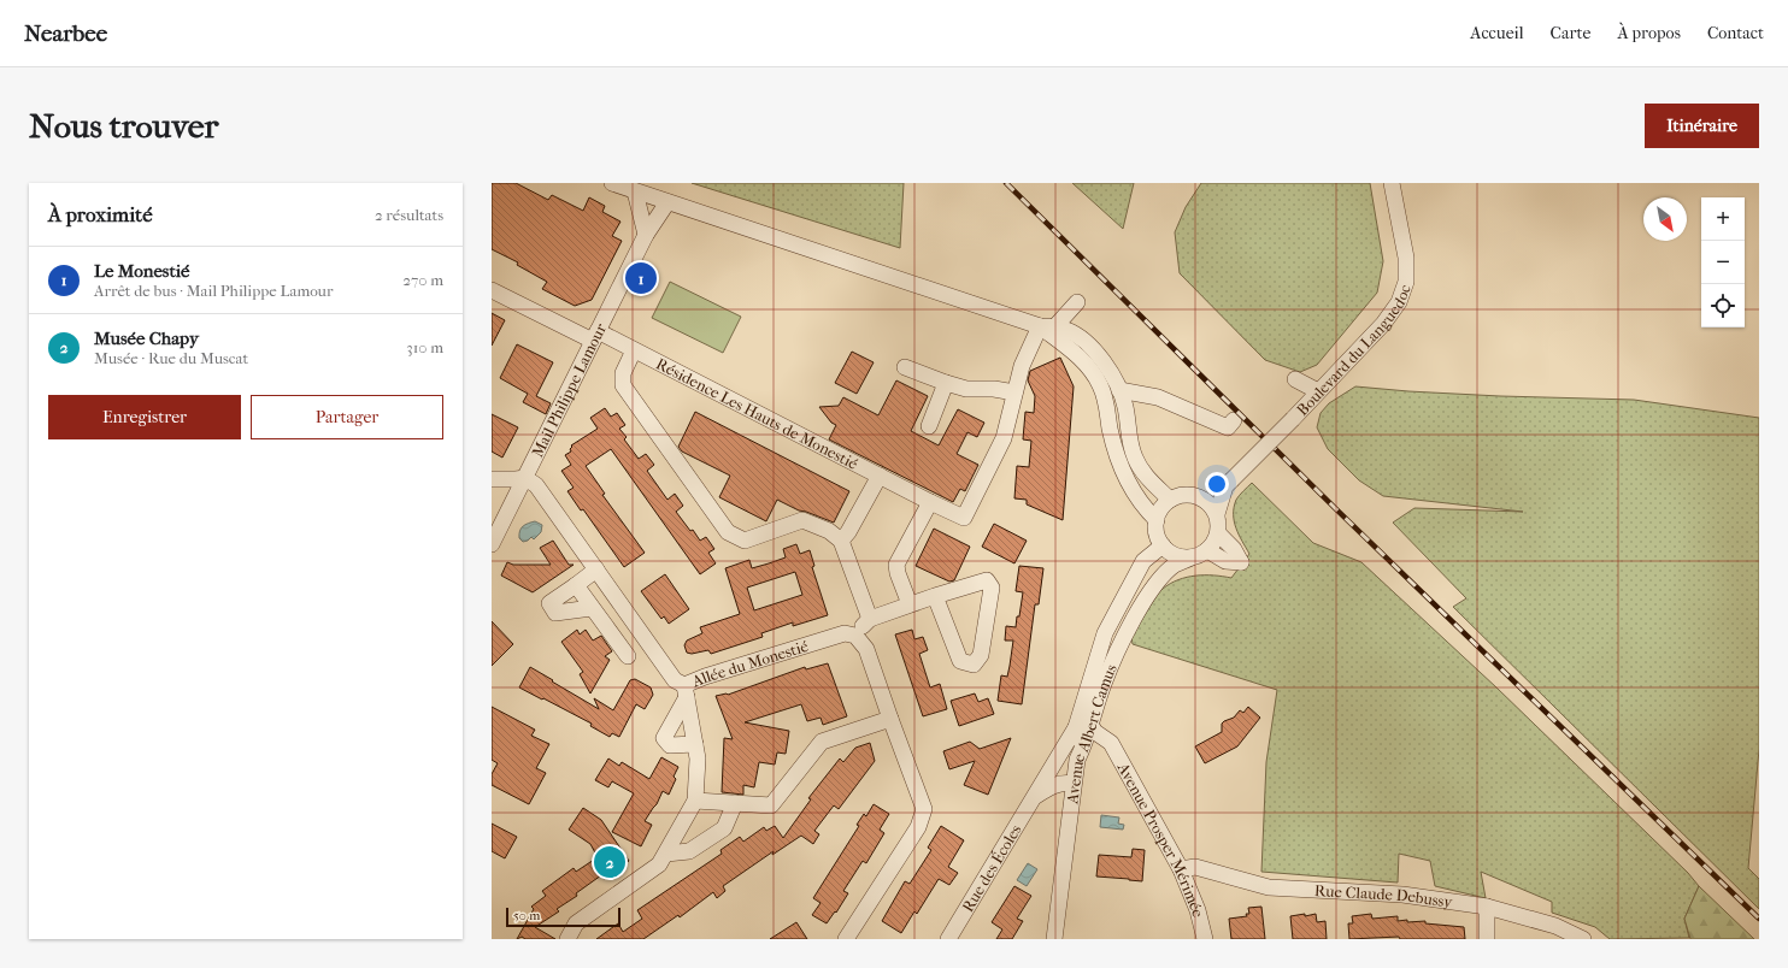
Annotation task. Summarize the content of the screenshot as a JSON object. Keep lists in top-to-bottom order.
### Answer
{
  "streets": {
    "street": [
      "Boulevard du Languedoc",
      "Mail Philippe Lamour",
      "Résidence Les Hauts de Monestié",
      "Allée du Monestié",
      "Avenue Albert Camus",
      "Avenue Prosper Mérimée",
      "Rue des Écoles",
      "Rue Claude Debussy"
    ]
  },
  "crossings": [
    ["Boulevard du Languedoc", "Avenue Albert Camus"],
    ["Mail Philippe Lamour", "Résidence Les Hauts de Monestié"],
    ["Mail Philippe Lamour", "Allée du Monestié"],
    ["Avenue Albert Camus", "Avenue Prosper Mérimée"],
    ["Avenue Albert Camus", "Rue des Écoles"],
    ["Avenue Prosper Mérimée", "Rue des Écoles"],
    ["Avenue Prosper Mérimée", "Rue Claude Debussy"]
  ],
  "scale_bar": "50 m",
  "north": "bottom right",
  "page": {
    "header": "Nearbee",
    "nav": [
      "Accueil",
      "Carte",
      "À propos",
      "Contact"
    ],
    "buttons": [
      "Itinéraire",
      ["Enregistrer", "Partager"]
    ],
    "title": "Nous trouver",
    "heading": ["À proximité", "2 résultats"],
    "map_buttons": ["+", "−"],
    "list": [
      {
        "mark": "1",
        "name": "Le Monestié",
        "note": "Arrêt de bus · Mail Philippe Lamour",
        "value": "270 m"
      },
      {
        "mark": "2",
        "name": "Musée Chapy",
        "note": "Musée · Rue du Muscat",
        "value": "310 m"
      }
    ],
    "pins": ["1", "2"],
    "scale": "50 m"
  }
}
